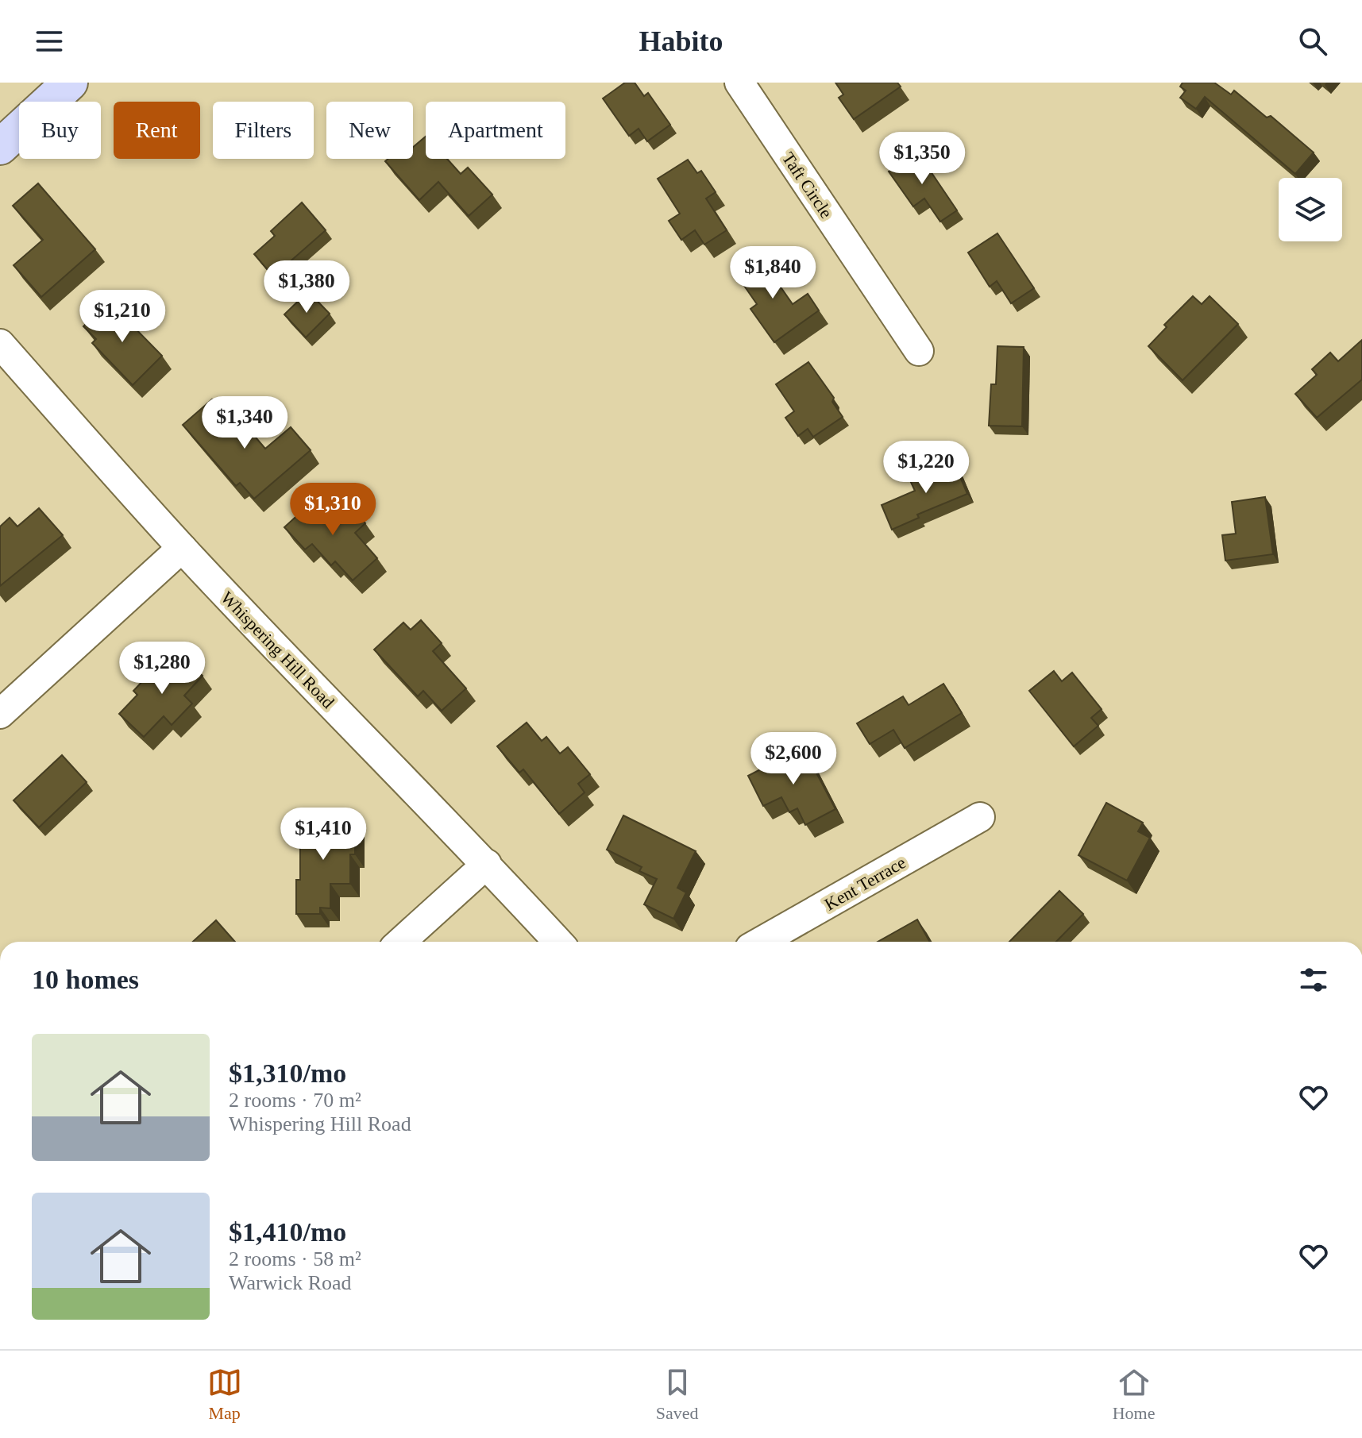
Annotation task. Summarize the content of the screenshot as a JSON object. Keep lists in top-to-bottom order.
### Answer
{
  "streets": {
    "street": ["Taft Circle", "Whispering Hill Road", "Kent Terrace"]
  },
  "page": {
    "header": "Habito",
    "chip": [
      "Buy",
      "Rent",
      "Filters",
      "New",
      "Apartment"
    ],
    "price": [
      "$1,350",
      "$1,840",
      "$1,380",
      "$1,210",
      "$1,340",
      "$1,220",
      "$1,310",
      "$1,280",
      "$2,600",
      "$1,410"
    ],
    "heading": "10 homes",
    "list": [
      {
        "name": "$1,310/mo",
        "note": "2 rooms · 70 m² · Whispering Hill Road"
      },
      {
        "name": "$1,410/mo",
        "note": "2 rooms · 58 m² · Warwick Road"
      }
    ],
    "tabs": ["Map", "Saved", "Home"]
  }
}
